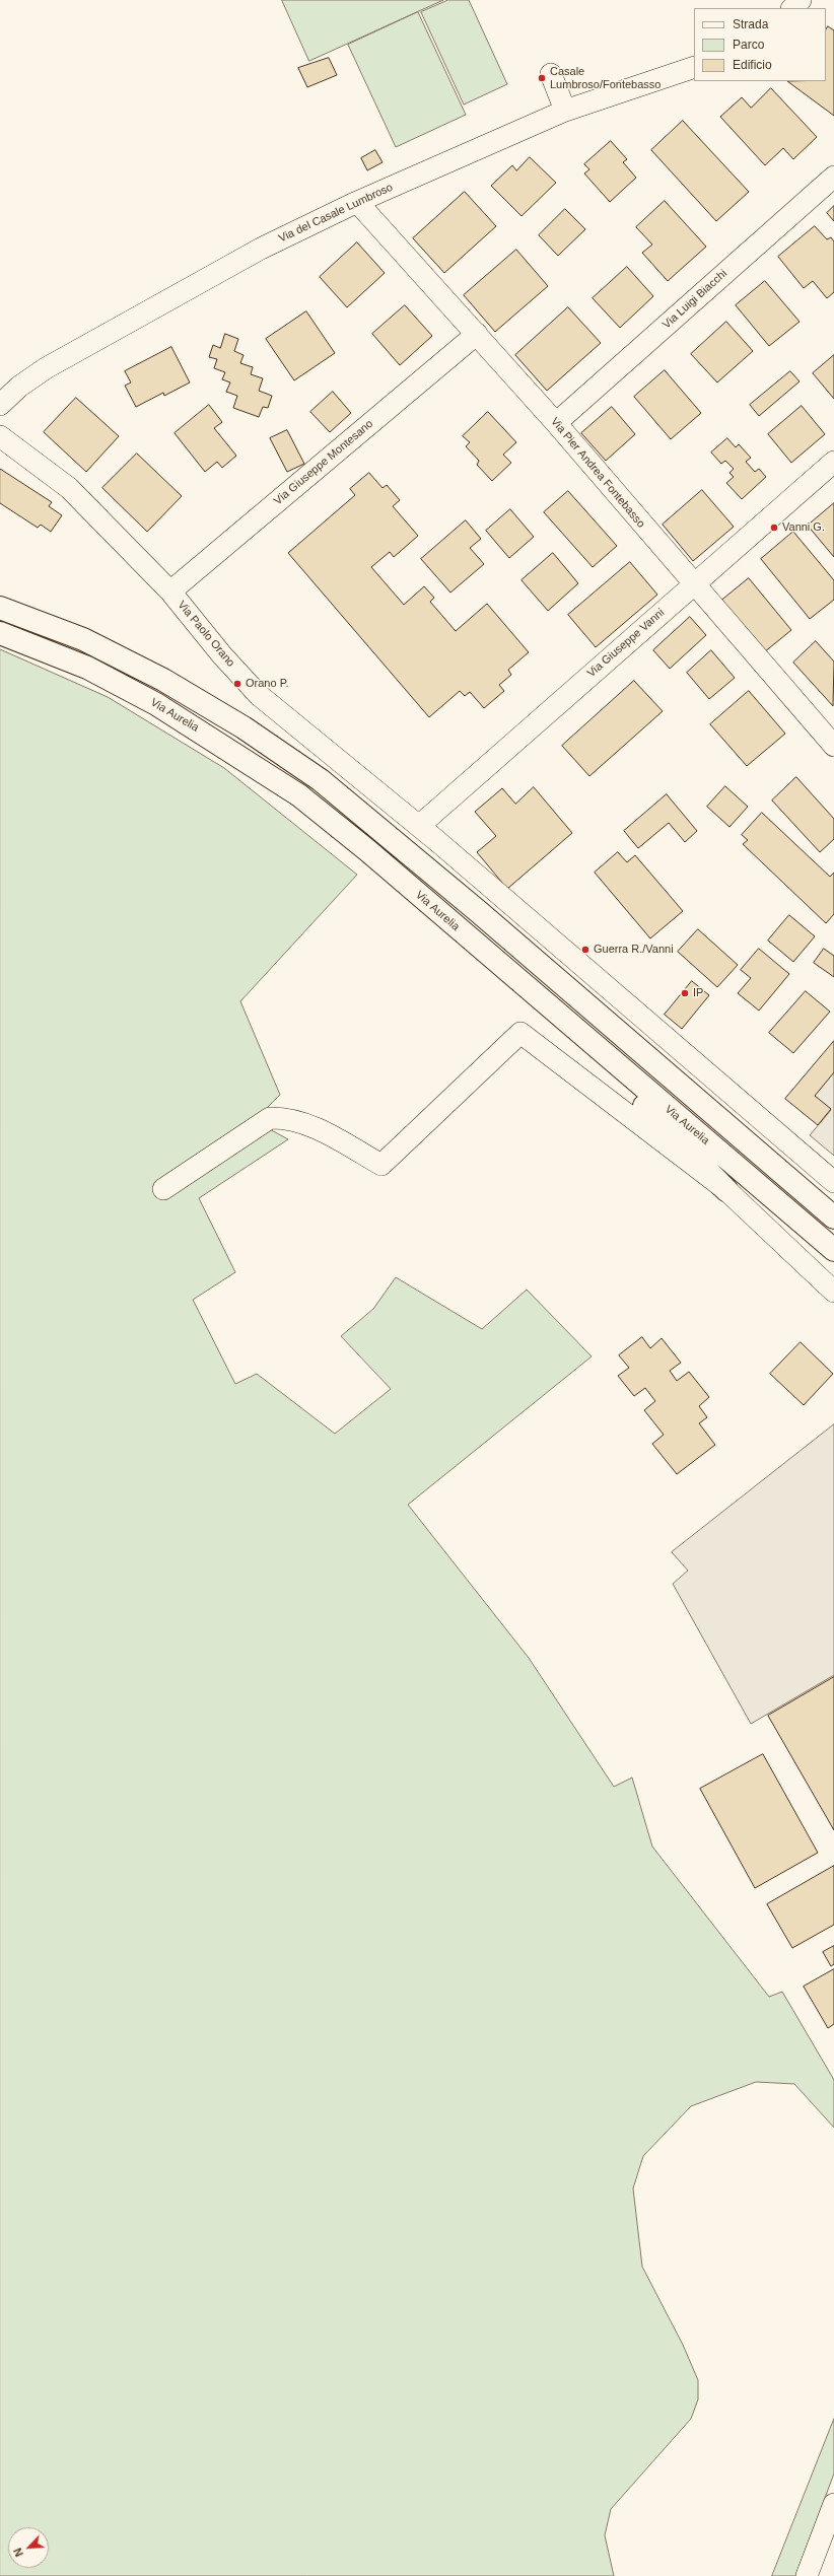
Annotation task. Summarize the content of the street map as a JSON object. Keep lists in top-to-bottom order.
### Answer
{
  "streets": {
    "highway": ["Via Aurelia"],
    "street": [
      "Via del Casale Lumbroso",
      "Via Luigi Biacchi",
      "Via Giuseppe Montesano",
      "Via Pier Andrea Fontebasso",
      "Via Paolo Orano",
      "Via Giuseppe Vanni"
    ]
  },
  "crossings": [
    ["Via del Casale Lumbroso", "Via Pier Andrea Fontebasso"],
    ["Via Luigi Biacchi", "Via Pier Andrea Fontebasso"],
    ["Via Giuseppe Montesano", "Via Pier Andrea Fontebasso"],
    ["Via Giuseppe Montesano", "Via Paolo Orano"],
    ["Via Pier Andrea Fontebasso", "Via Giuseppe Vanni"],
    ["Via Paolo Orano", "Via Giuseppe Vanni"]
  ],
  "places": [
    "Casale Lumbroso/Fontebasso",
    "Vanni G.",
    "Orano P.",
    "Guerra R./Vanni",
    "IP"
  ],
  "legend": ["Strada", "Parco", "Edificio"],
  "north": "bottom left"
}
